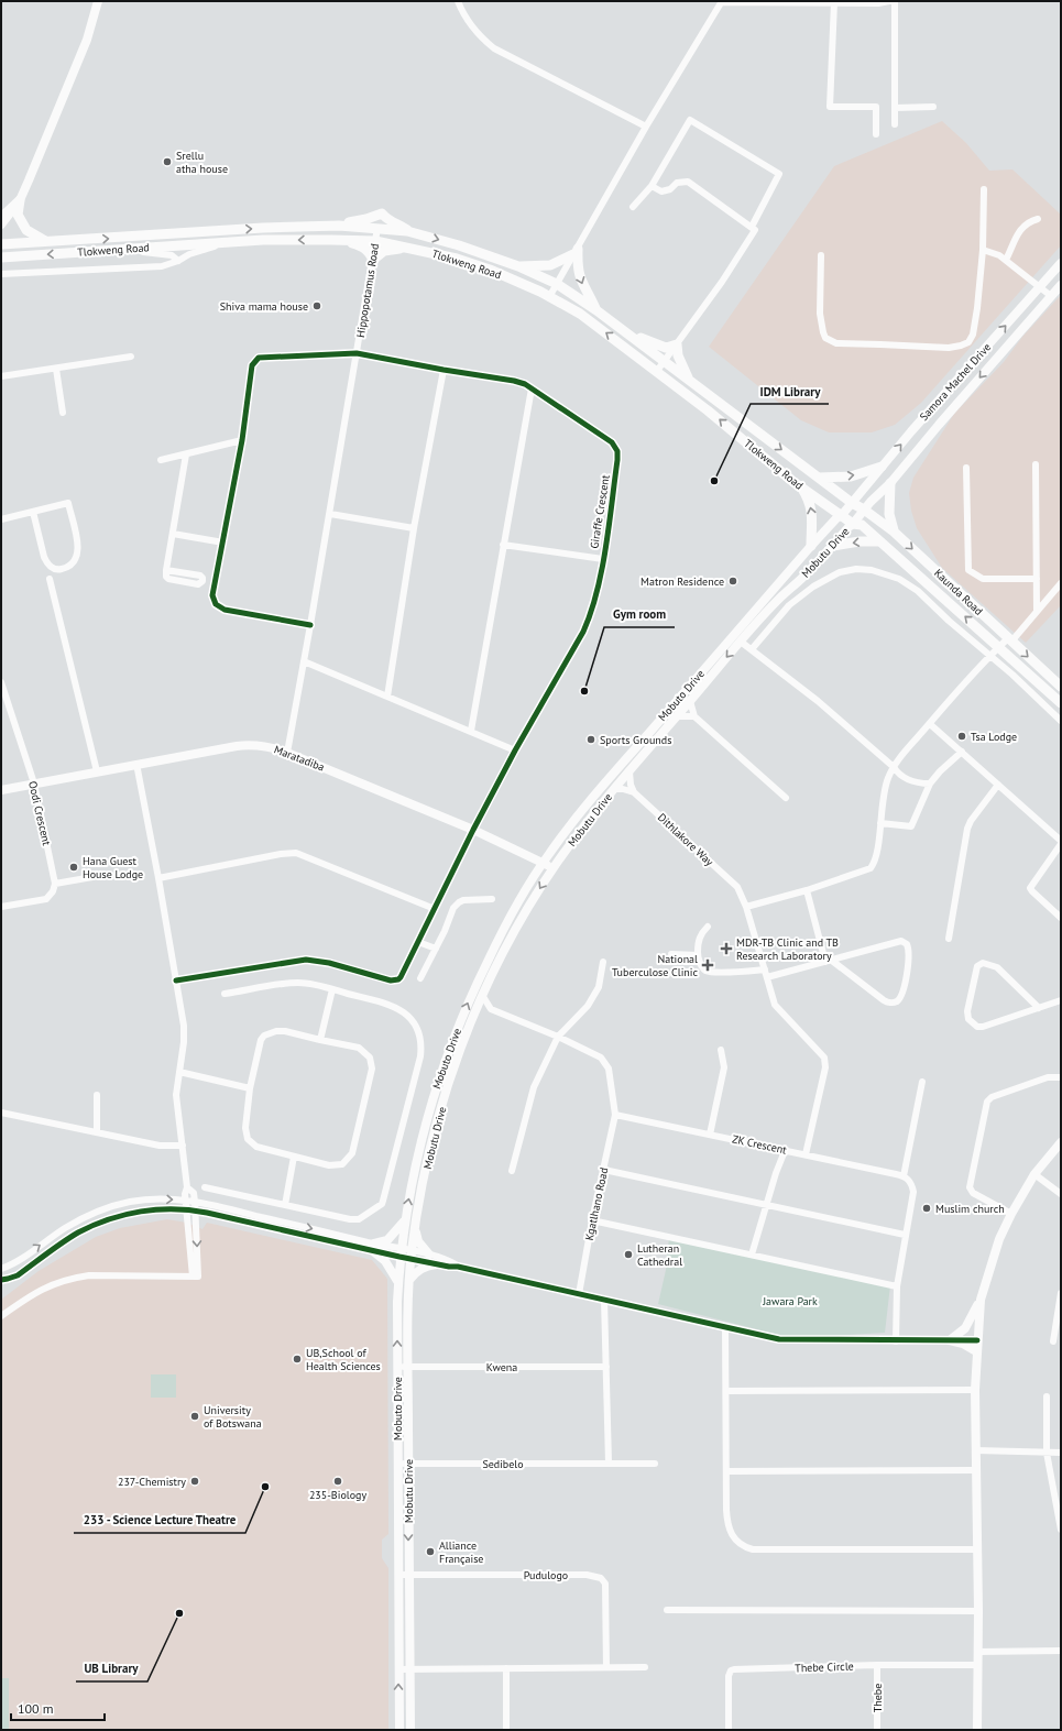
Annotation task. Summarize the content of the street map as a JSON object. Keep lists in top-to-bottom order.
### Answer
{
  "streets": {
    "main road": [
      "Tlokweng Road",
      "Samora Machel Drive",
      "Mobutu Drive",
      "Kaunda Road",
      "Mobuto Drive",
      "Maratadiba"
    ],
    "street": [
      "Hippopotamus Road",
      "Giraffe Crescent",
      "Oodi Crescent",
      "Dithlakore Way",
      "ZK Crescent",
      "Kgatlhano Road",
      "Kwena",
      "Sedibelo",
      "Pudulogo",
      "Thebe Circle",
      "Thebe"
    ]
  },
  "crossings": [
    ["Tlokweng Road", "Hippopotamus Road"],
    ["Tlokweng Road", "Samora Machel Drive"],
    ["Tlokweng Road", "Mobutu Drive"],
    ["Tlokweng Road", "Kaunda Road"],
    ["Tlokweng Road", "Mobuto Drive"],
    ["Hippopotamus Road", "Giraffe Crescent"],
    ["Hippopotamus Road", "Maratadiba"],
    ["Samora Machel Drive", "Mobutu Drive"],
    ["Samora Machel Drive", "Kaunda Road"],
    ["Giraffe Crescent", "Maratadiba"],
    ["Mobutu Drive", "Kaunda Road"],
    ["Mobutu Drive", "Mobuto Drive"],
    ["Mobutu Drive", "Maratadiba"],
    ["Mobutu Drive", "Kwena"],
    ["Mobutu Drive", "Sedibelo"],
    ["Mobutu Drive", "Pudulogo"],
    ["Mobuto Drive", "Maratadiba"],
    ["Mobuto Drive", "Kwena"],
    ["Mobuto Drive", "Sedibelo"],
    ["Mobuto Drive", "Pudulogo"],
    ["Maratadiba", "Oodi Crescent"],
    ["Dithlakore Way", "ZK Crescent"],
    ["ZK Crescent", "Kgatlhano Road"],
    ["Thebe Circle", "Thebe"]
  ],
  "one_way": ["Mobuto Drive"],
  "parks": ["Jawara Park"],
  "places": {
    "other": [
      "Srellu atha house",
      "Shiva mama house",
      "IDM Library",
      "Matron Residence",
      "Gym room",
      "Tsa Lodge",
      "Sports Grounds",
      "Hana Guest House Lodge",
      "Muslim church",
      "Lutheran Cathedral",
      "UB,School of Health Sciences",
      "University of Botswana",
      "237-Chemistry",
      "235-Biology",
      "233 - Science Lecture Theatre",
      "Alliance Française",
      "UB Library"
    ],
    "health": ["MDR-TB Clinic and TB Research Laboratory", "National Tuberculose Clinic"]
  },
  "scale_bar": "100 m"
}
